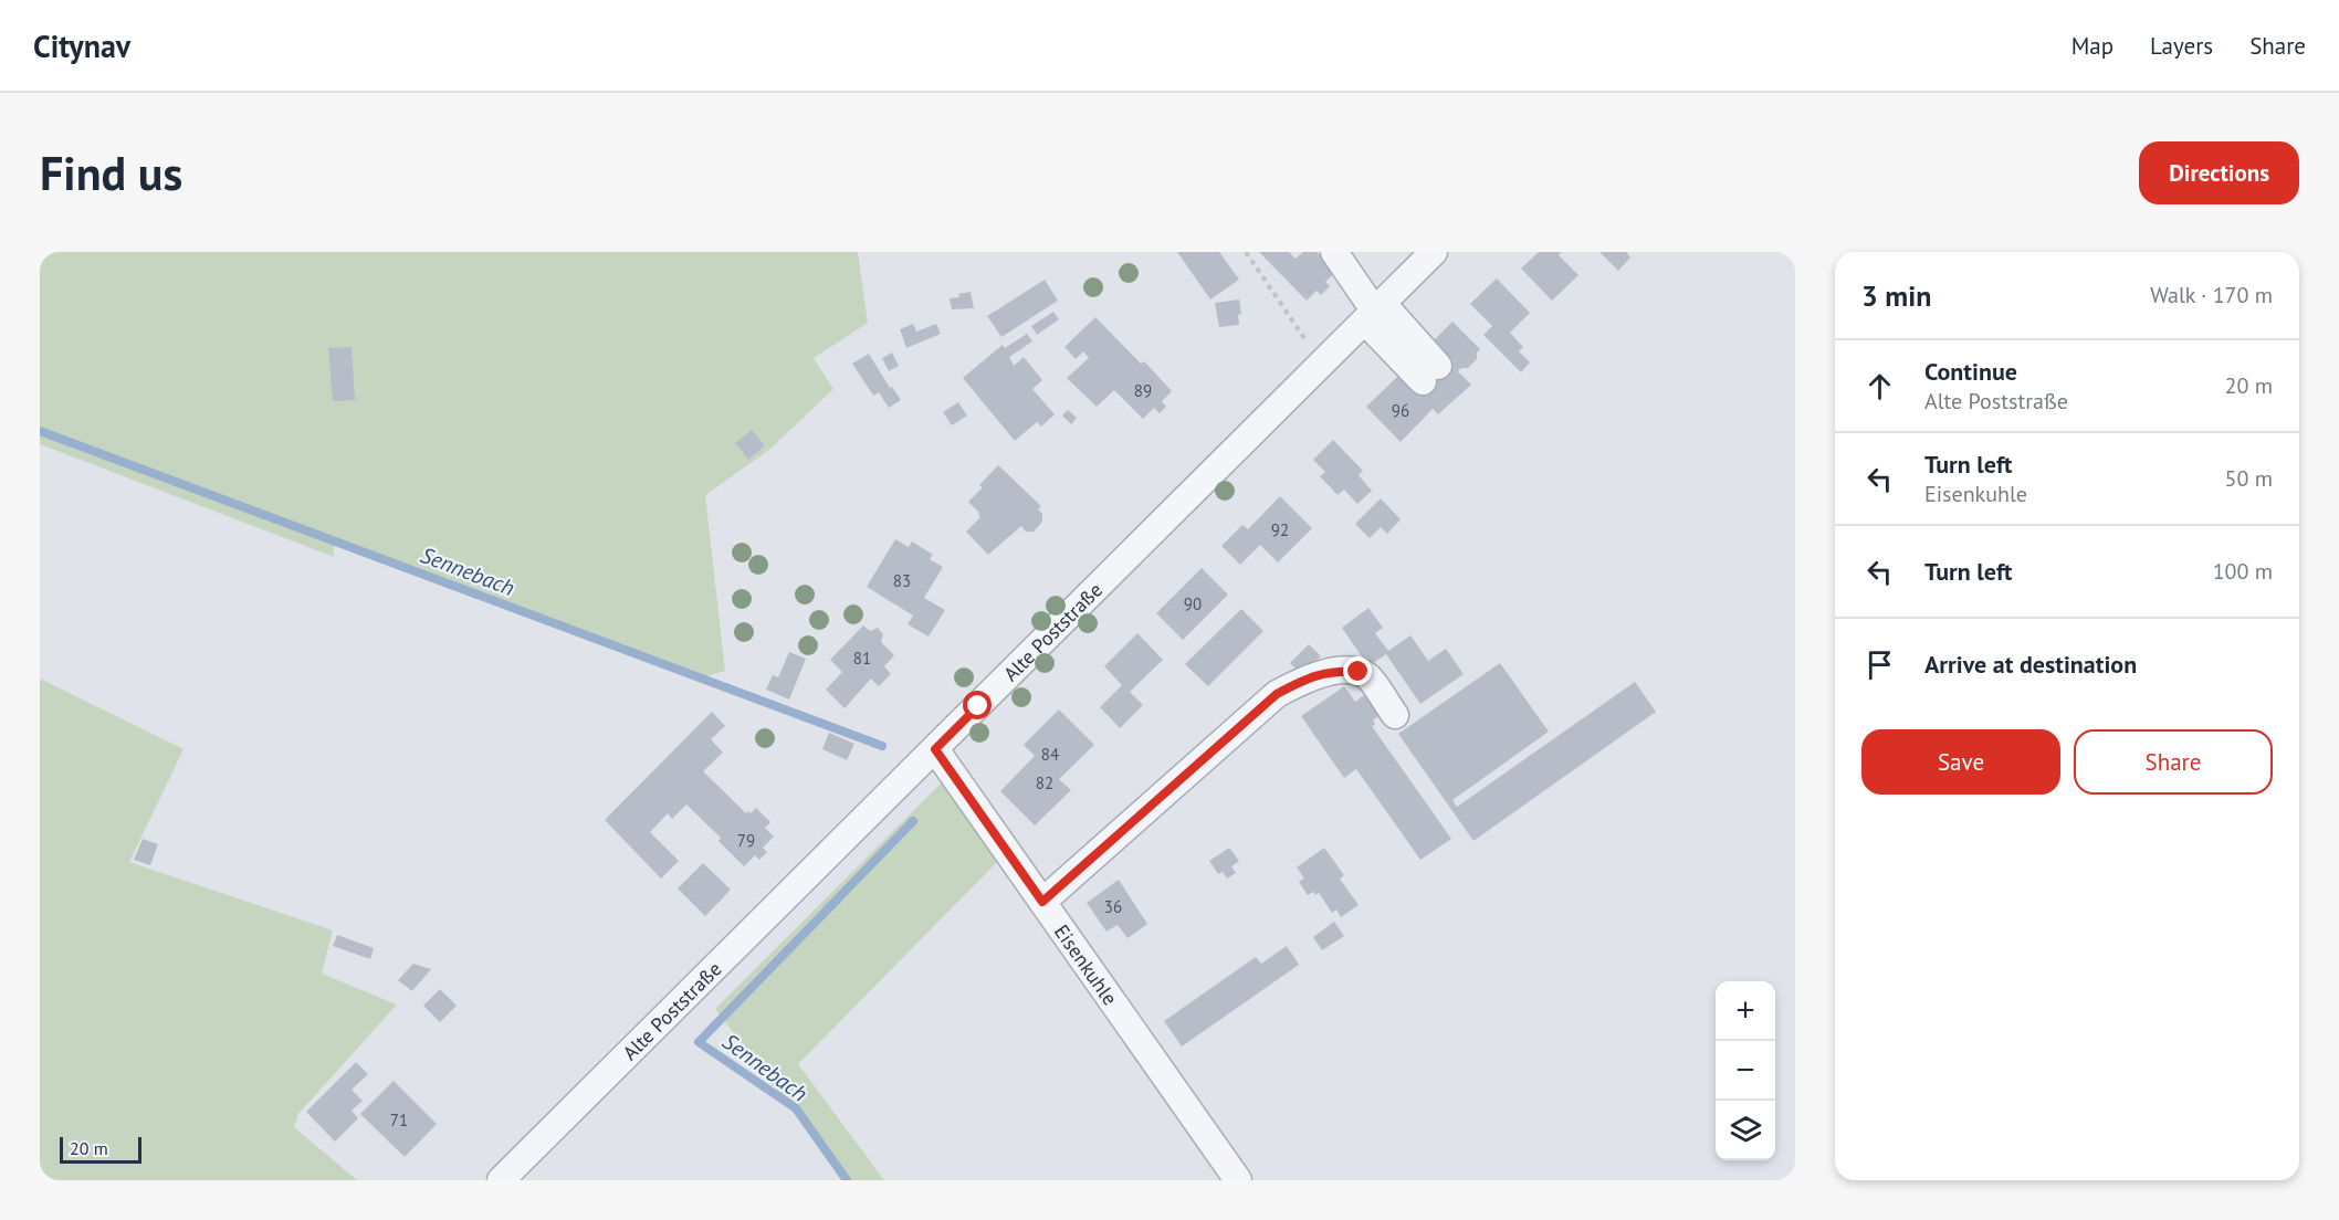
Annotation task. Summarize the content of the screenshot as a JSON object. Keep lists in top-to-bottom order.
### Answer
{
  "streets": {
    "street": ["Alte Poststraße", "Eisenkuhle"]
  },
  "crossings": [
    ["Alte Poststraße", "Eisenkuhle"]
  ],
  "water": ["Sennebach"],
  "house_numbers": [
    "89",
    "96",
    "92",
    "83",
    "90",
    "81",
    "84",
    "82",
    "79",
    "36",
    "71"
  ],
  "scale_bar": "20 m",
  "page": {
    "header": "Citynav",
    "nav": ["Map", "Layers", "Share"],
    "buttons": [
      "Directions",
      ["Save", "Share"]
    ],
    "title": "Find us",
    "heading": ["3 min", "Walk · 170 m"],
    "list": [
      ["Continue", "Alte Poststraße", "20 m"],
      ["Turn left", "Eisenkuhle", "50 m"],
      ["Turn left", "100 m"],
      "Arrive at destination"
    ],
    "map_buttons": ["+", "−"],
    "scale": "20 m"
  }
}
